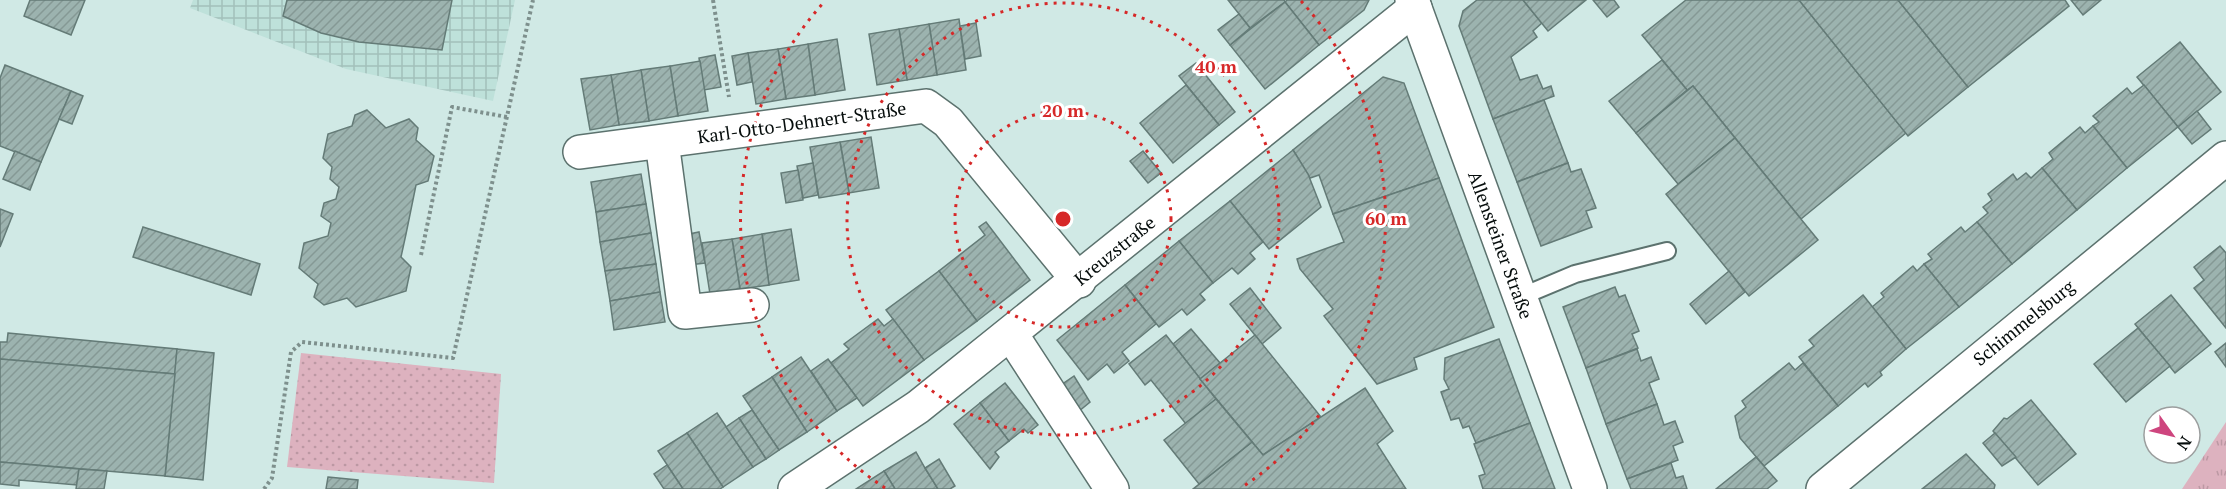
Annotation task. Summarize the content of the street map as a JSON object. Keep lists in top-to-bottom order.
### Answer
{
  "streets": {
    "street": [
      "Karl-Otto-Dehnert-Straße",
      "Allensteiner Straße",
      "Kreuzstraße",
      "Schimmelsburg"
    ]
  },
  "crossings": [
    ["Karl-Otto-Dehnert-Straße", "Kreuzstraße"],
    ["Allensteiner Straße", "Kreuzstraße"]
  ],
  "north": "bottom right",
  "rings": ["40 m", "20 m", "60 m"]
}
